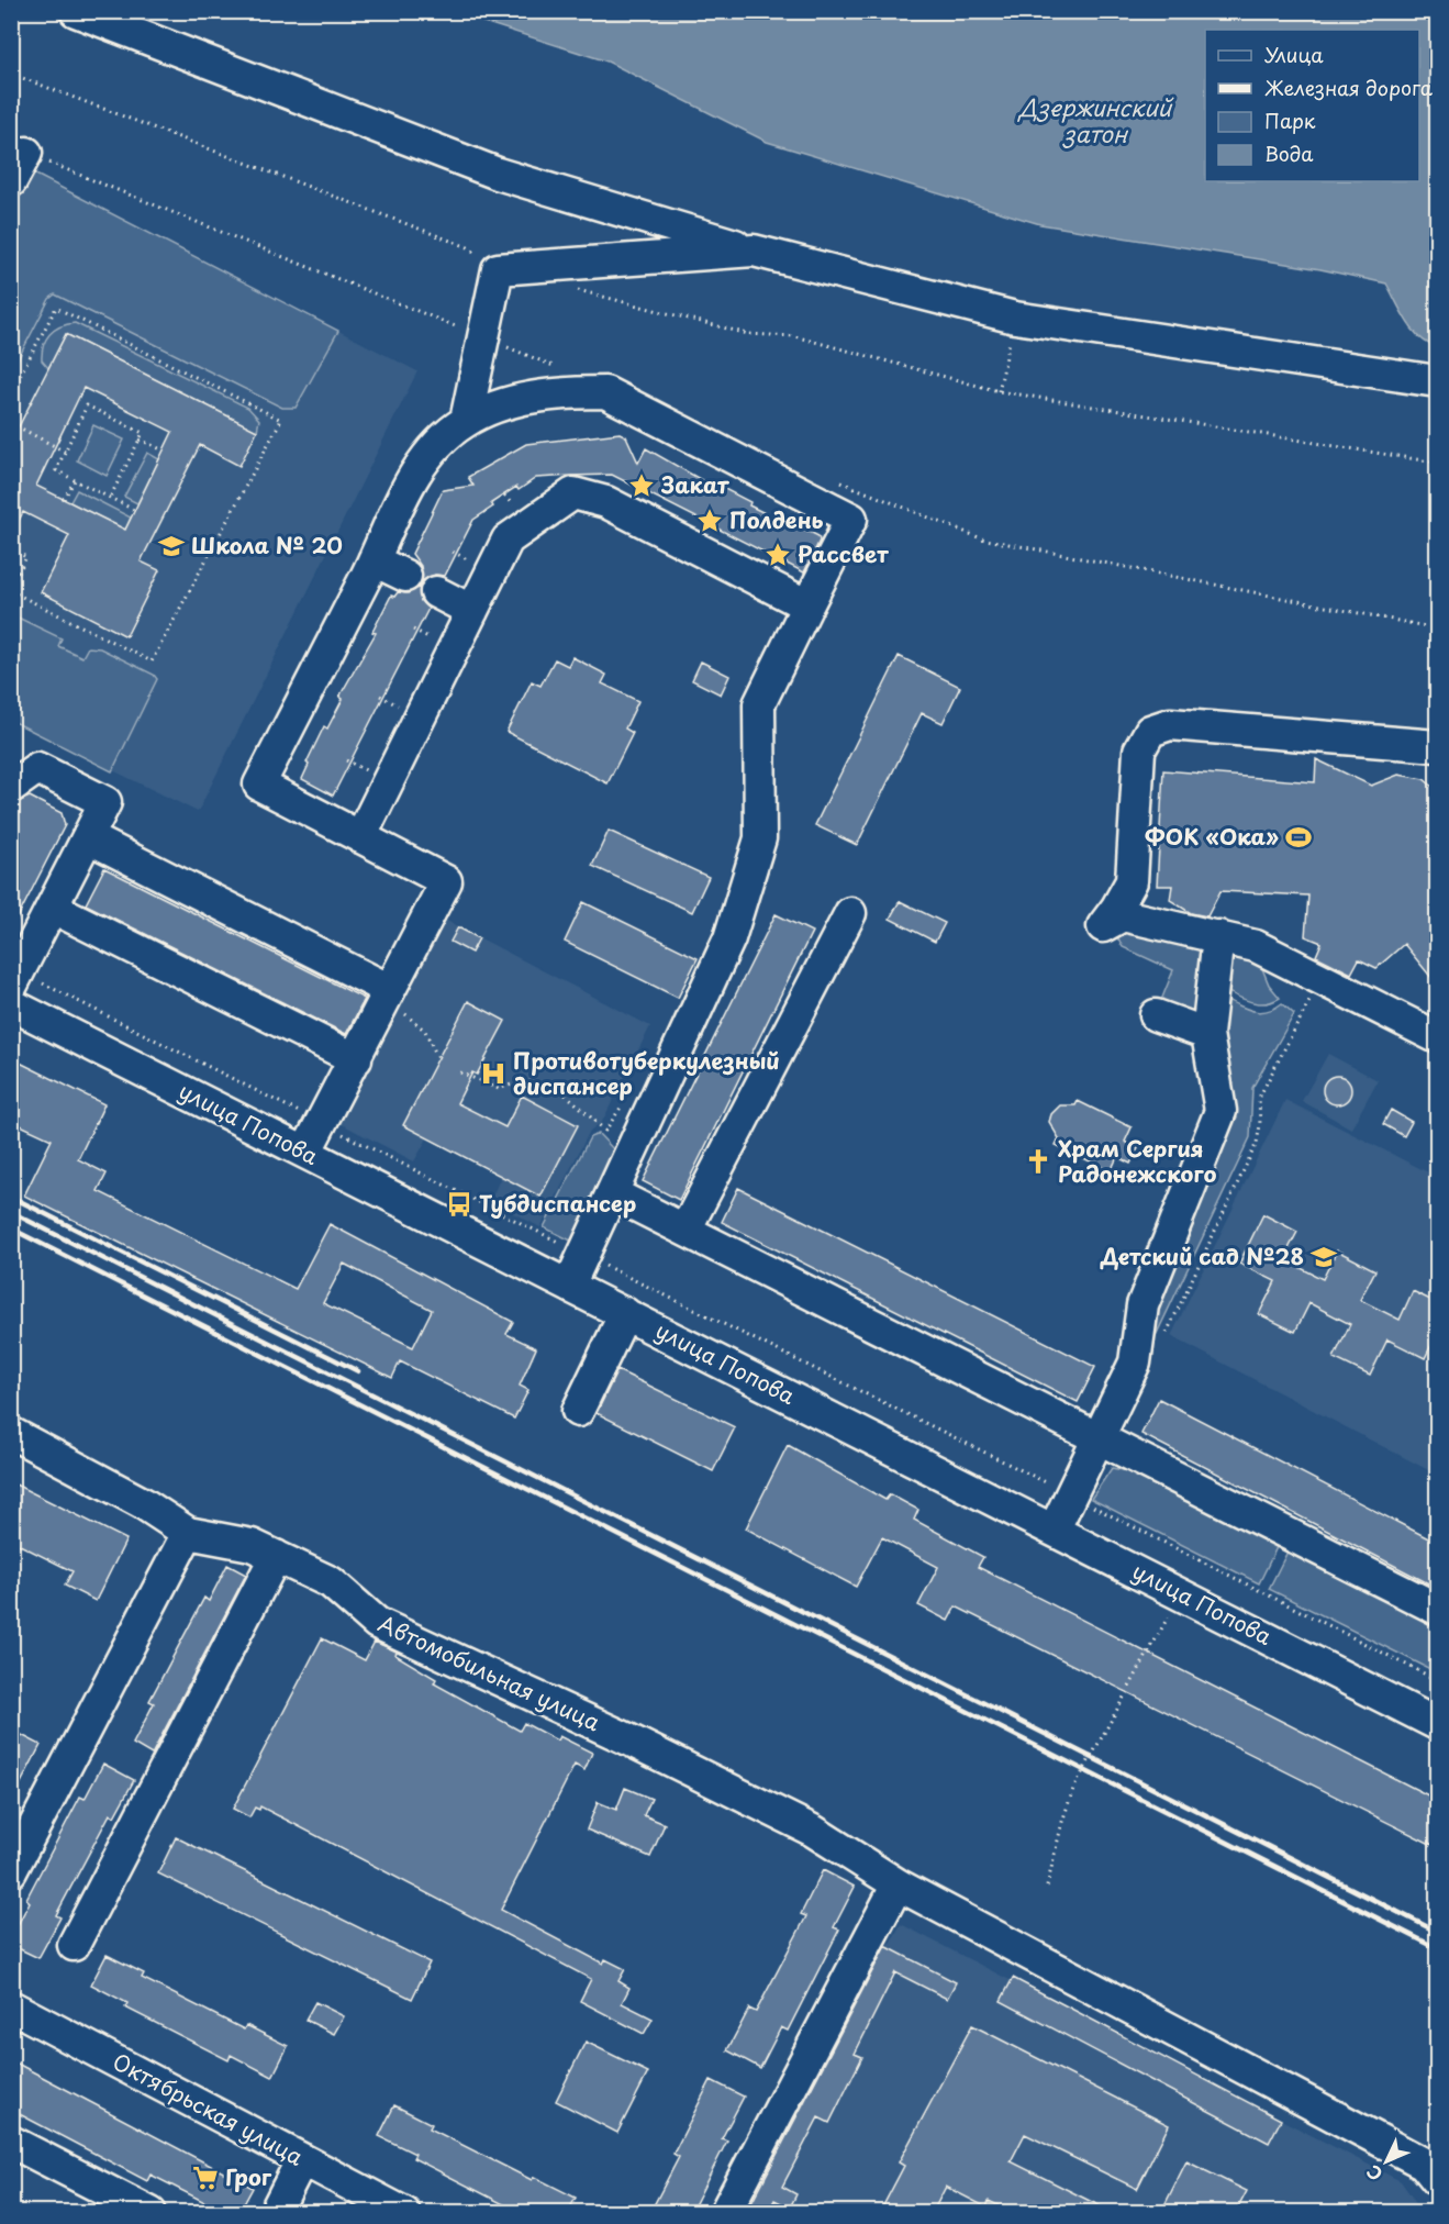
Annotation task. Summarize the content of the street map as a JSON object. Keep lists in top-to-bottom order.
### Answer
{
  "streets": {
    "street": ["улица Попова", "Автомобильная улица", "Октябрьская улица"]
  },
  "water": ["Дзержинский затон"],
  "places": {
    "place": ["Закат", "Полдень", "Рассвет"],
    "school or university": ["Школа № 20", "Детский сад №28"],
    "sports": ["ФОК «Ока»"],
    "hospital": ["Противотуберкулезный диспансер"],
    "church": ["Храм Сергия Радонежского"],
    "bus stop": ["Тубдиспансер"],
    "supermarket": ["Грог"]
  },
  "legend": [
    "Улица",
    "Железная дорога",
    "Парк",
    "Вода"
  ],
  "north": "bottom left"
}
